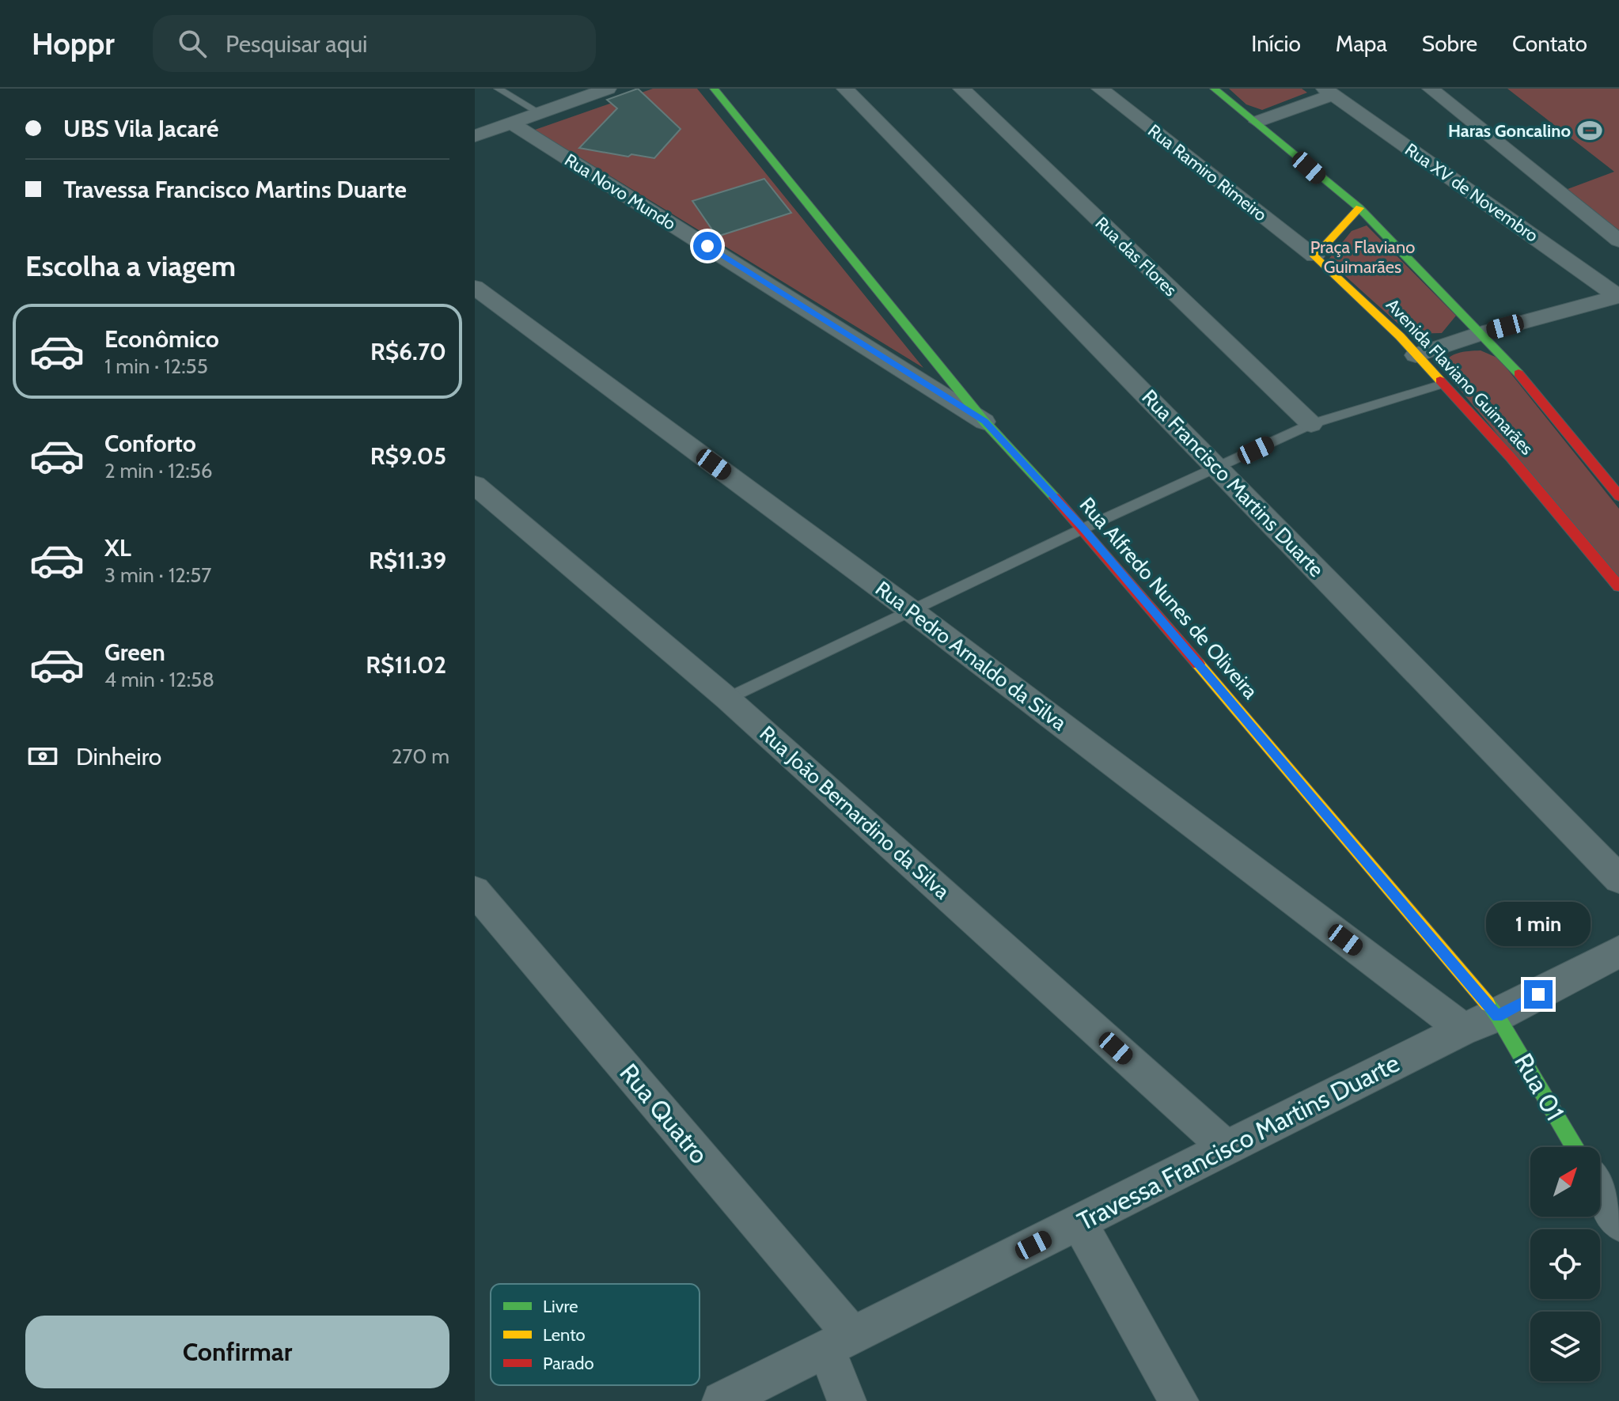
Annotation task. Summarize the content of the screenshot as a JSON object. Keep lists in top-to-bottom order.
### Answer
{
  "streets": {
    "street": [
      "Rua Ramiro Rimeiro",
      "Rua Novo Mundo",
      "Rua XV de Novembro",
      "Rua das Flores",
      "Avenida Flaviano Guimarães",
      "Rua Francisco Martins Duarte",
      "Rua Alfredo Nunes de Oliveira",
      "Rua Pedro Arnaldo da Silva",
      "Rua João Bernardino da Silva",
      "Rua 01",
      "Rua Quatro",
      "Travessa Francisco Martins Duarte"
    ]
  },
  "crossings": [
    ["Rua Ramiro Rimeiro", "Avenida Flaviano Guimarães"],
    ["Rua Novo Mundo", "Rua Alfredo Nunes de Oliveira"],
    ["Rua Alfredo Nunes de Oliveira", "Rua 01"],
    ["Rua Alfredo Nunes de Oliveira", "Travessa Francisco Martins Duarte"],
    ["Rua Pedro Arnaldo da Silva", "Travessa Francisco Martins Duarte"],
    ["Rua João Bernardino da Silva", "Travessa Francisco Martins Duarte"],
    ["Rua 01", "Travessa Francisco Martins Duarte"],
    ["Rua Quatro", "Travessa Francisco Martins Duarte"]
  ],
  "parks": ["Praça Flaviano Guimarães"],
  "places": {
    "sports": ["Haras Goncalino"]
  },
  "legend": ["Livre", "Lento", "Parado"],
  "north": "top right",
  "page": {
    "header": "Hoppr",
    "search": "Pesquisar aqui",
    "nav": [
      "Início",
      "Mapa",
      "Sobre",
      "Contato"
    ],
    "banner": ["UBS Vila Jacaré", "Travessa Francisco Martins Duarte"],
    "heading": "Escolha a viagem",
    "list": [
      {
        "name": "Econômico",
        "note": "1 min · 12:55",
        "value": "R$6.70"
      },
      {
        "name": "Conforto",
        "note": "2 min · 12:56",
        "value": "R$9.05"
      },
      {
        "name": "XL",
        "note": "3 min · 12:57",
        "value": "R$11.39"
      },
      {
        "name": "Green",
        "note": "4 min · 12:58",
        "value": "R$11.02"
      }
    ],
    "pay": ["Dinheiro", "270 m"],
    "bubble": "1 min",
    "buttons": "Confirmar"
  }
}
